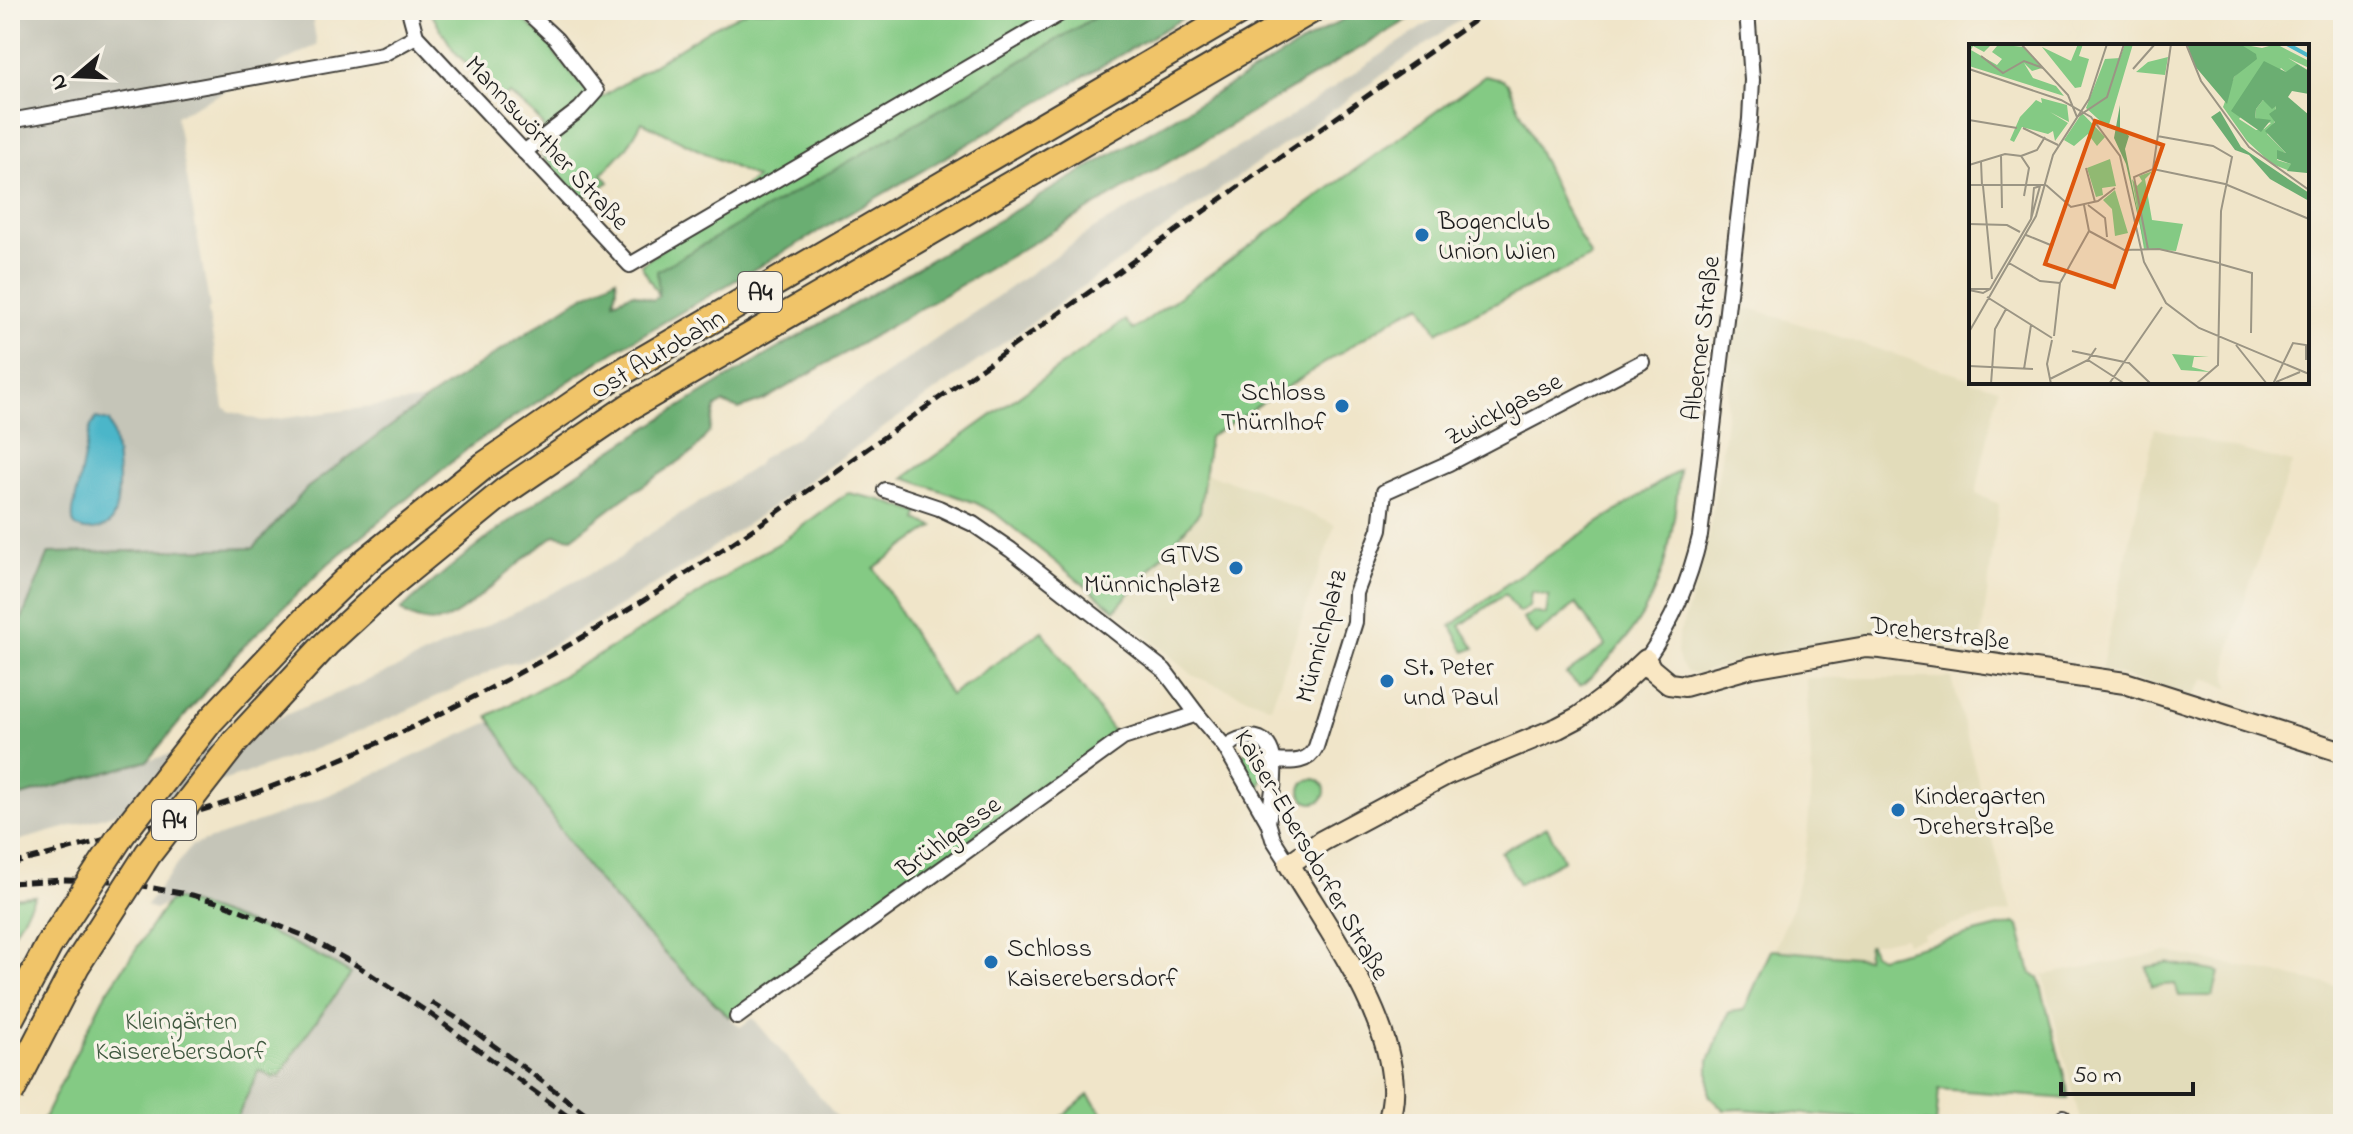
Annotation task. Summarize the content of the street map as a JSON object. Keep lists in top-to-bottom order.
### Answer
{
  "streets": {
    "highway": ["A4", "Ost Autobahn"],
    "street": [
      "Mannswörther Straße",
      "Alberner Straße",
      "Zwicklgasse",
      "Dreherstraße",
      "Münnichplatz",
      "Brühlgasse",
      "Kaiser-Ebersdorfer Straße"
    ]
  },
  "crossings": [
    ["Alberner Straße", "Dreherstraße"],
    ["Zwicklgasse", "Münnichplatz"],
    ["Brühlgasse", "Kaiser-Ebersdorfer Straße"]
  ],
  "parks": ["Kleingärten Kaiserebersdorf"],
  "places": [
    "Bogenclub Union Wien",
    "Schloss Thürnlhof",
    "GTVS Münnichplatz",
    "St. Peter und Paul",
    "Kindergarten Dreherstraße",
    "Schloss Kaiserebersdorf"
  ],
  "scale_bar": "50 m",
  "north": "left"
}
